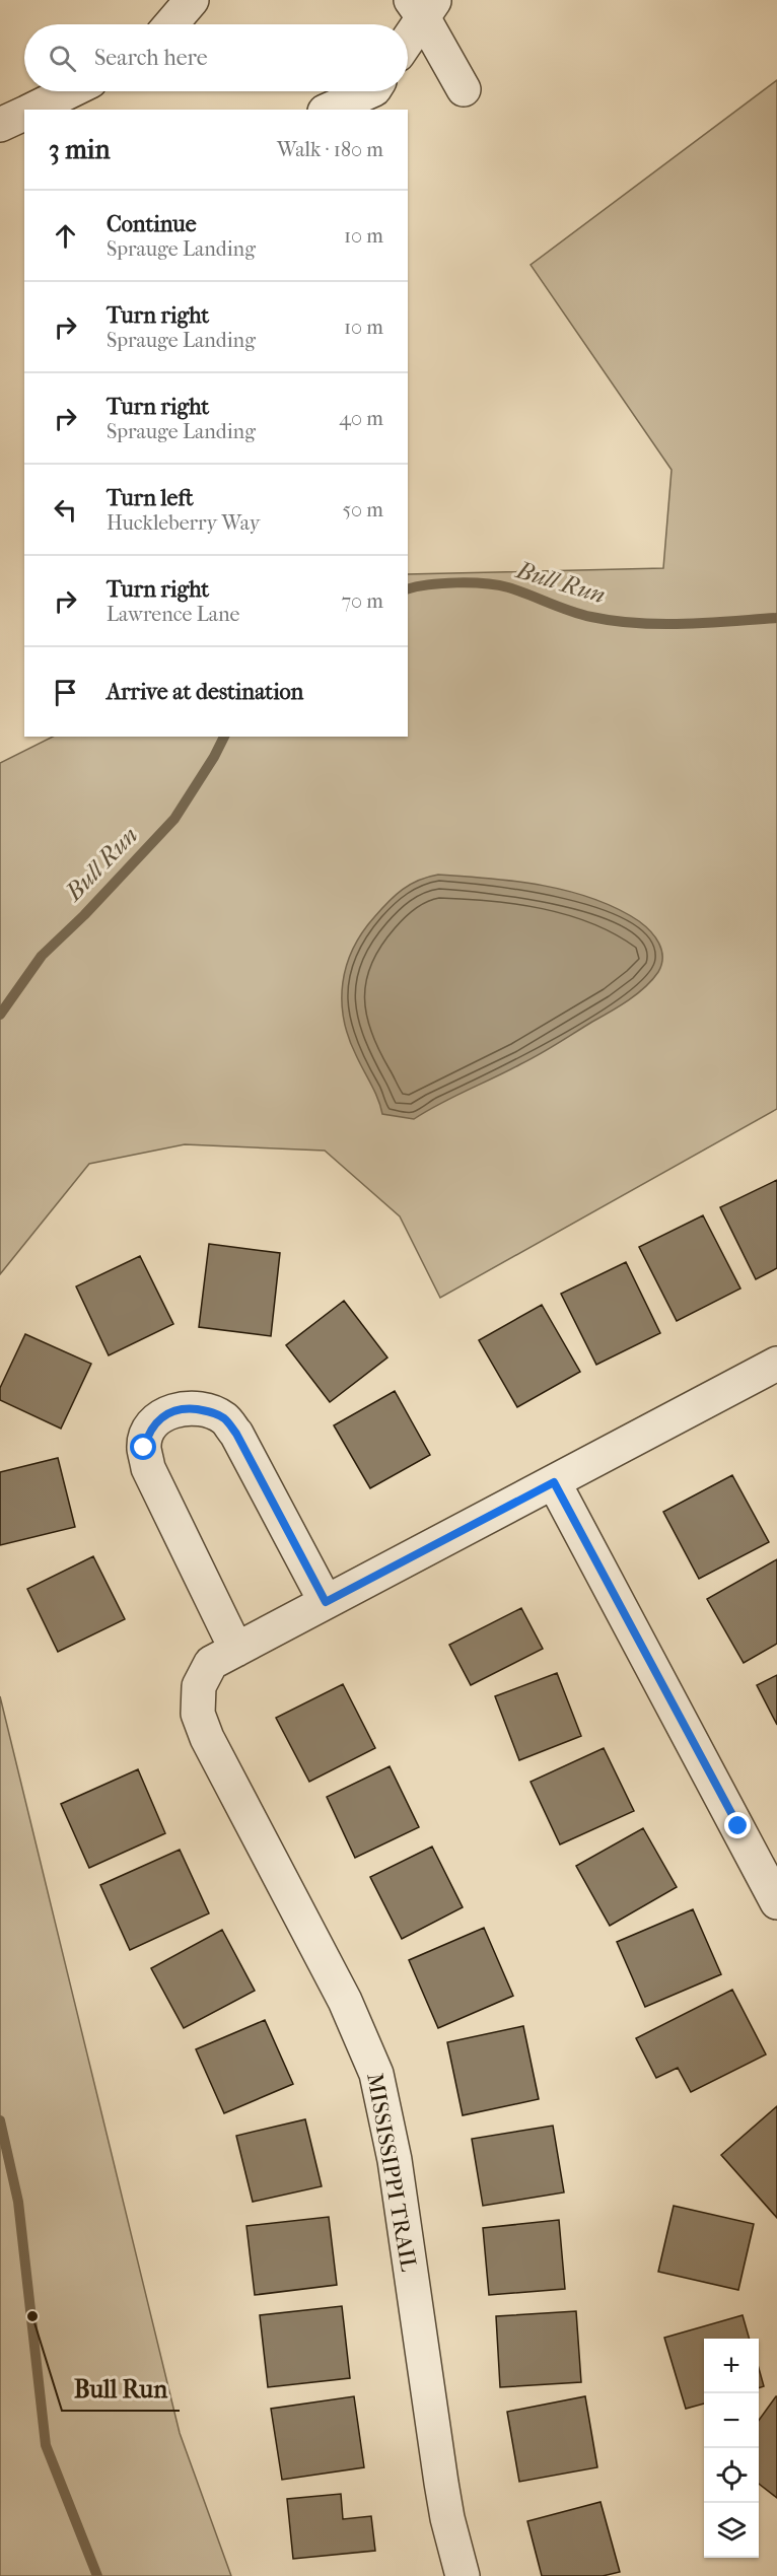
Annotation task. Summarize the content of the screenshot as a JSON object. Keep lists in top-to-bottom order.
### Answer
{
  "streets": {
    "street": ["MISSISSIPPI TRAIL"]
  },
  "water": ["Bull Run"],
  "places": ["Bull Run"],
  "page": {
    "search": "Search here",
    "heading": ["3 min", "Walk · 180 m"],
    "list": [
      ["Continue", "Sprauge Landing", "10 m"],
      ["Turn right", "Sprauge Landing", "10 m"],
      ["Turn right", "Sprauge Landing", "40 m"],
      ["Turn left", "Huckleberry Way", "50 m"],
      ["Turn right", "Lawrence Lane", "70 m"],
      "Arrive at destination"
    ],
    "map_buttons": ["+", "−"]
  }
}
